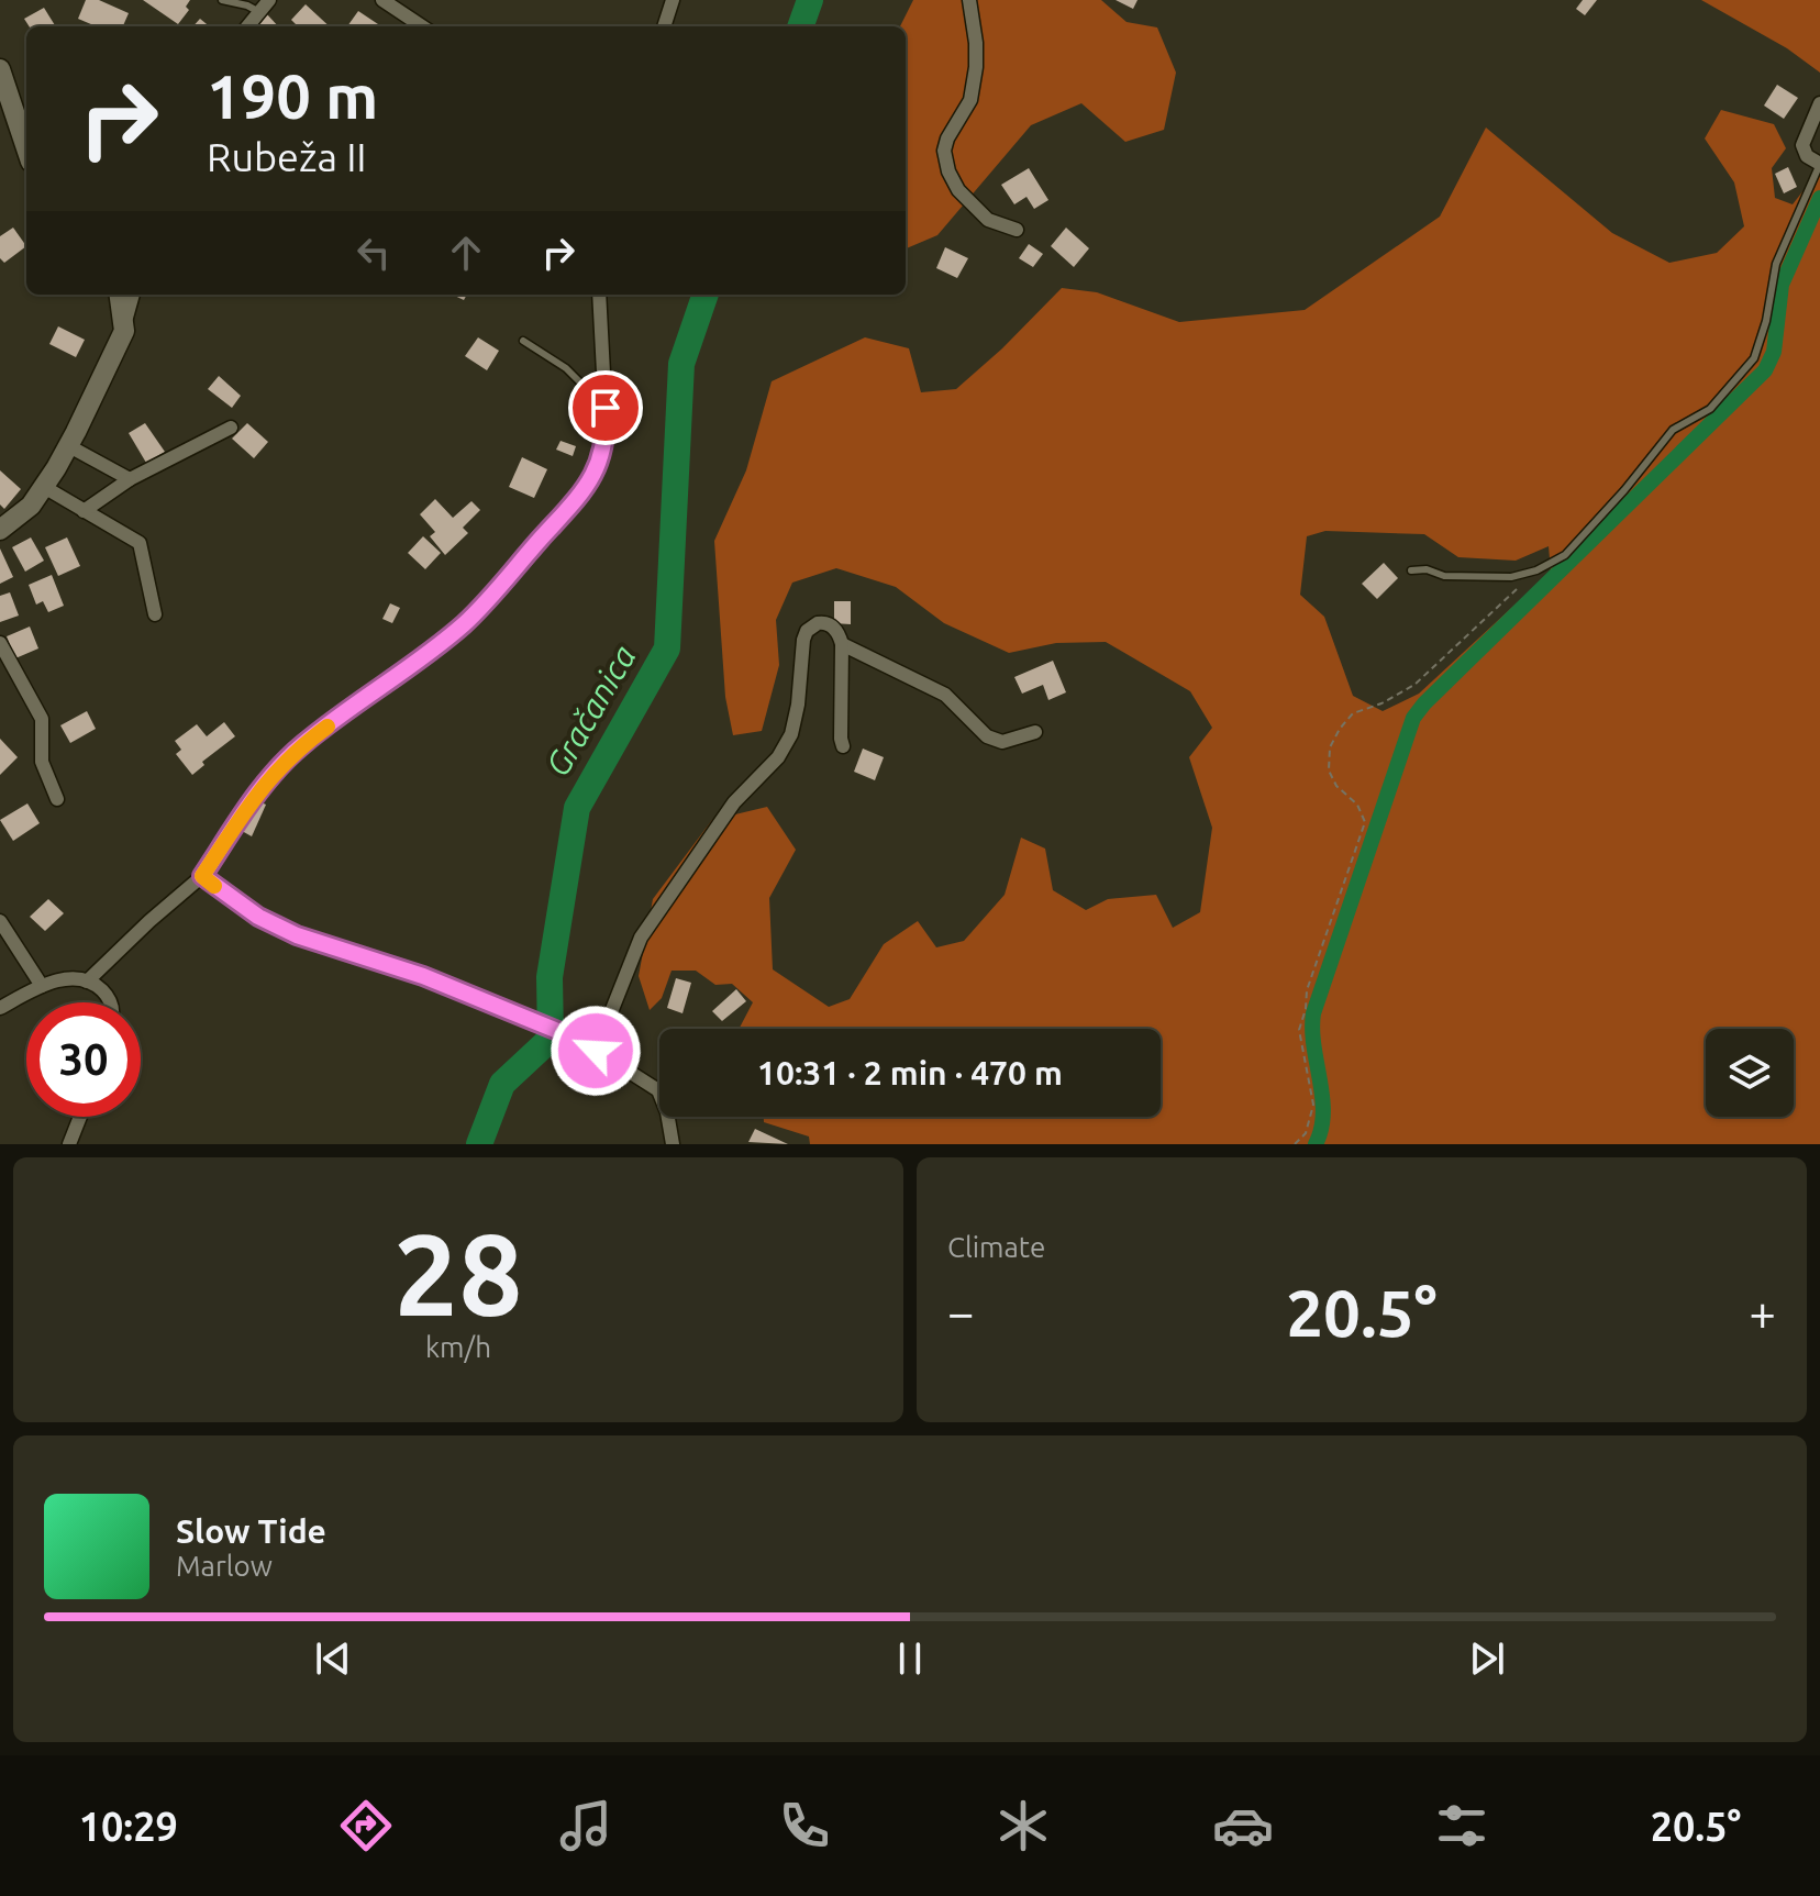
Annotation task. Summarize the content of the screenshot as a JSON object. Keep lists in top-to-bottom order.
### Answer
{
  "water": ["Gračanica"],
  "page": {
    "turn": ["190 m", "Rubeža II"],
    "limit": "30",
    "trip": "10:31 · 2 min · 470 m",
    "tile": [
      ["28", "km/h"],
      "Climate"
    ],
    "heat": ["−", "20.5°", "+"],
    "song": ["Slow Tide", "Marlow"],
    "tabs": ["10:29", "20.5°"]
  }
}
